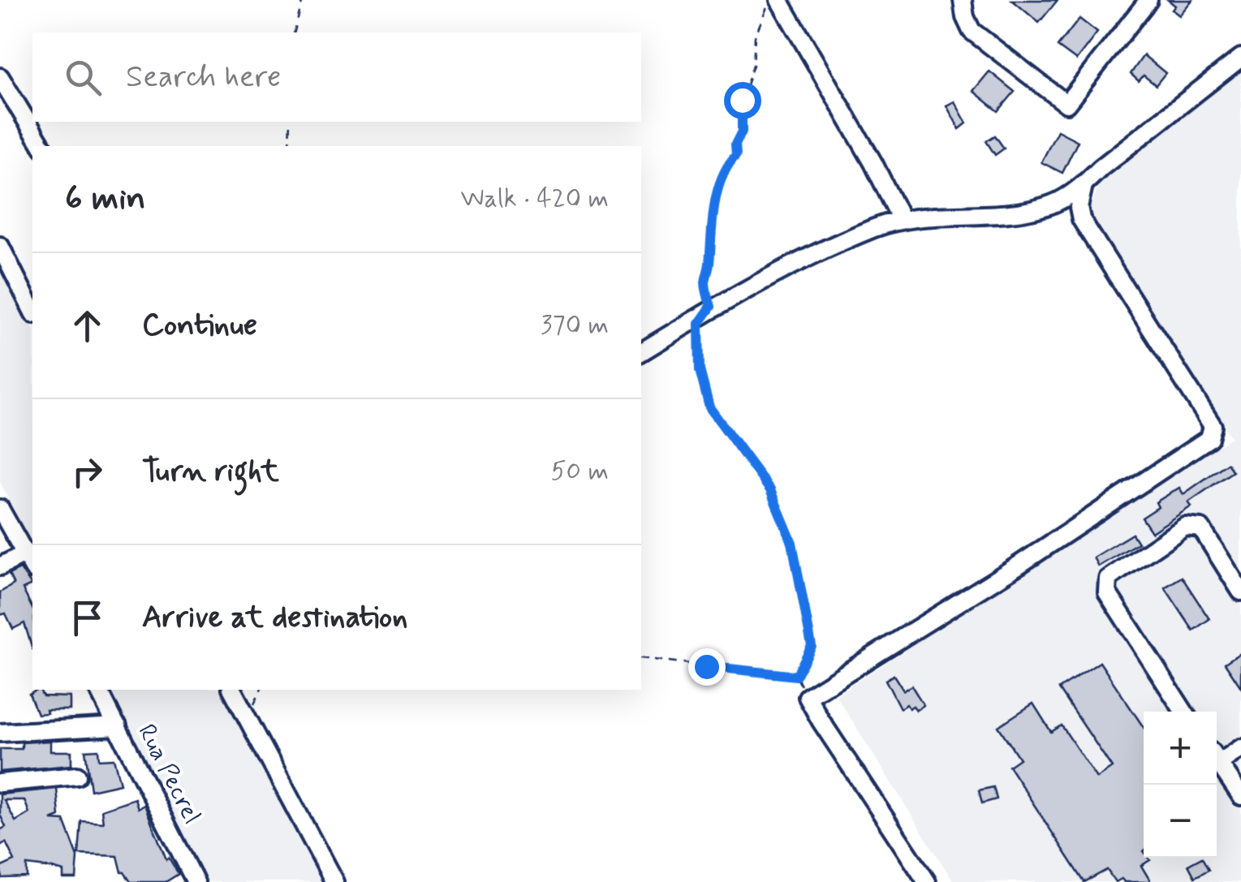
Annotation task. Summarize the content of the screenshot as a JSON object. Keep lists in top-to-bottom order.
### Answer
{
  "streets": {
    "street": ["Rua Pecrel"]
  },
  "page": {
    "search": "Search here",
    "heading": ["6 min", "Walk · 420 m"],
    "list": [
      ["Continue", "370 m"],
      ["Turn right", "50 m"],
      "Arrive at destination"
    ],
    "map_buttons": ["+", "−"]
  }
}
